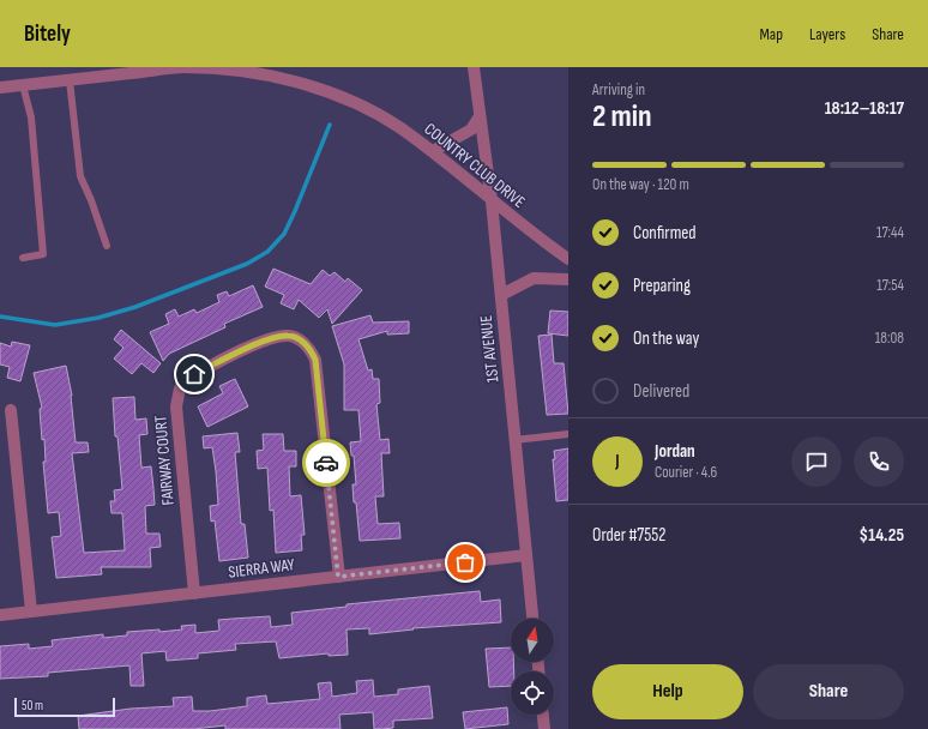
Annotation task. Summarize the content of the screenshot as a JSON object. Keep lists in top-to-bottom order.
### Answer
{
  "streets": {
    "street": [
      "COUNTRY CLUB DRIVE",
      "1ST AVENUE",
      "FAIRWAY COURT",
      "SIERRA WAY"
    ]
  },
  "crossings": [
    ["COUNTRY CLUB DRIVE", "1ST AVENUE"],
    ["1ST AVENUE", "SIERRA WAY"],
    ["FAIRWAY COURT", "SIERRA WAY"]
  ],
  "scale_bar": "50 m",
  "north": "top",
  "page": {
    "header": "Bitely",
    "nav": ["Map", "Layers", "Share"],
    "heading": ["2 min", "Arriving in", "18:12–18:17"],
    "panel": [
      "Jordan",
      "Courier · 4.6",
      "Order #7552",
      "$14.25"
    ],
    "bar": "On the way · 120 m",
    "list": [
      ["Confirmed", "17:44"],
      ["Preparing", "17:54"],
      ["On the way", "18:08"],
      "Delivered"
    ],
    "round": "J",
    "buttons": ["Help", "Share"],
    "scale": "50 m"
  }
}
